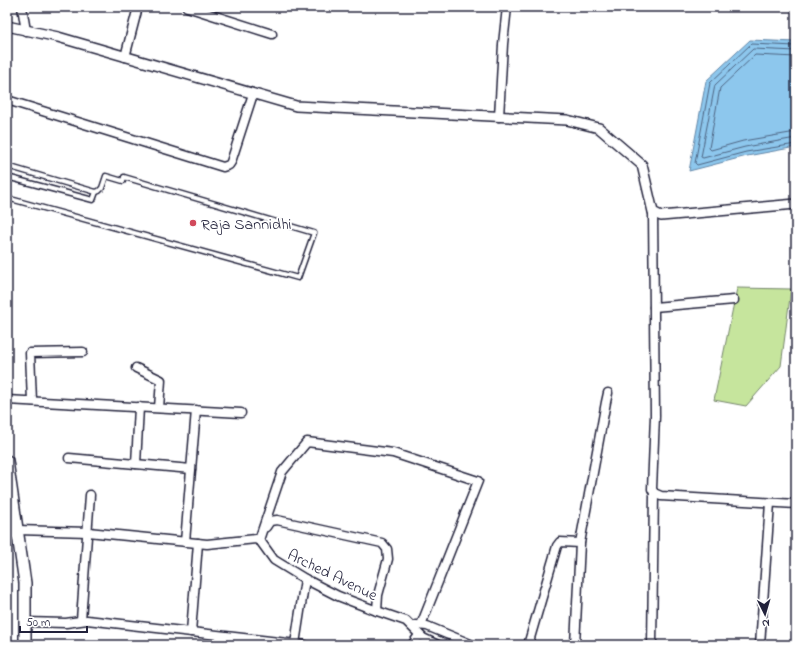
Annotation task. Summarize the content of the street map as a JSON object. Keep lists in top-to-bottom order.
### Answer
{
  "streets": {
    "street": ["Arched Avenue"]
  },
  "places": ["Raja Sannidhi"],
  "scale_bar": "50 m",
  "north": "bottom"
}
